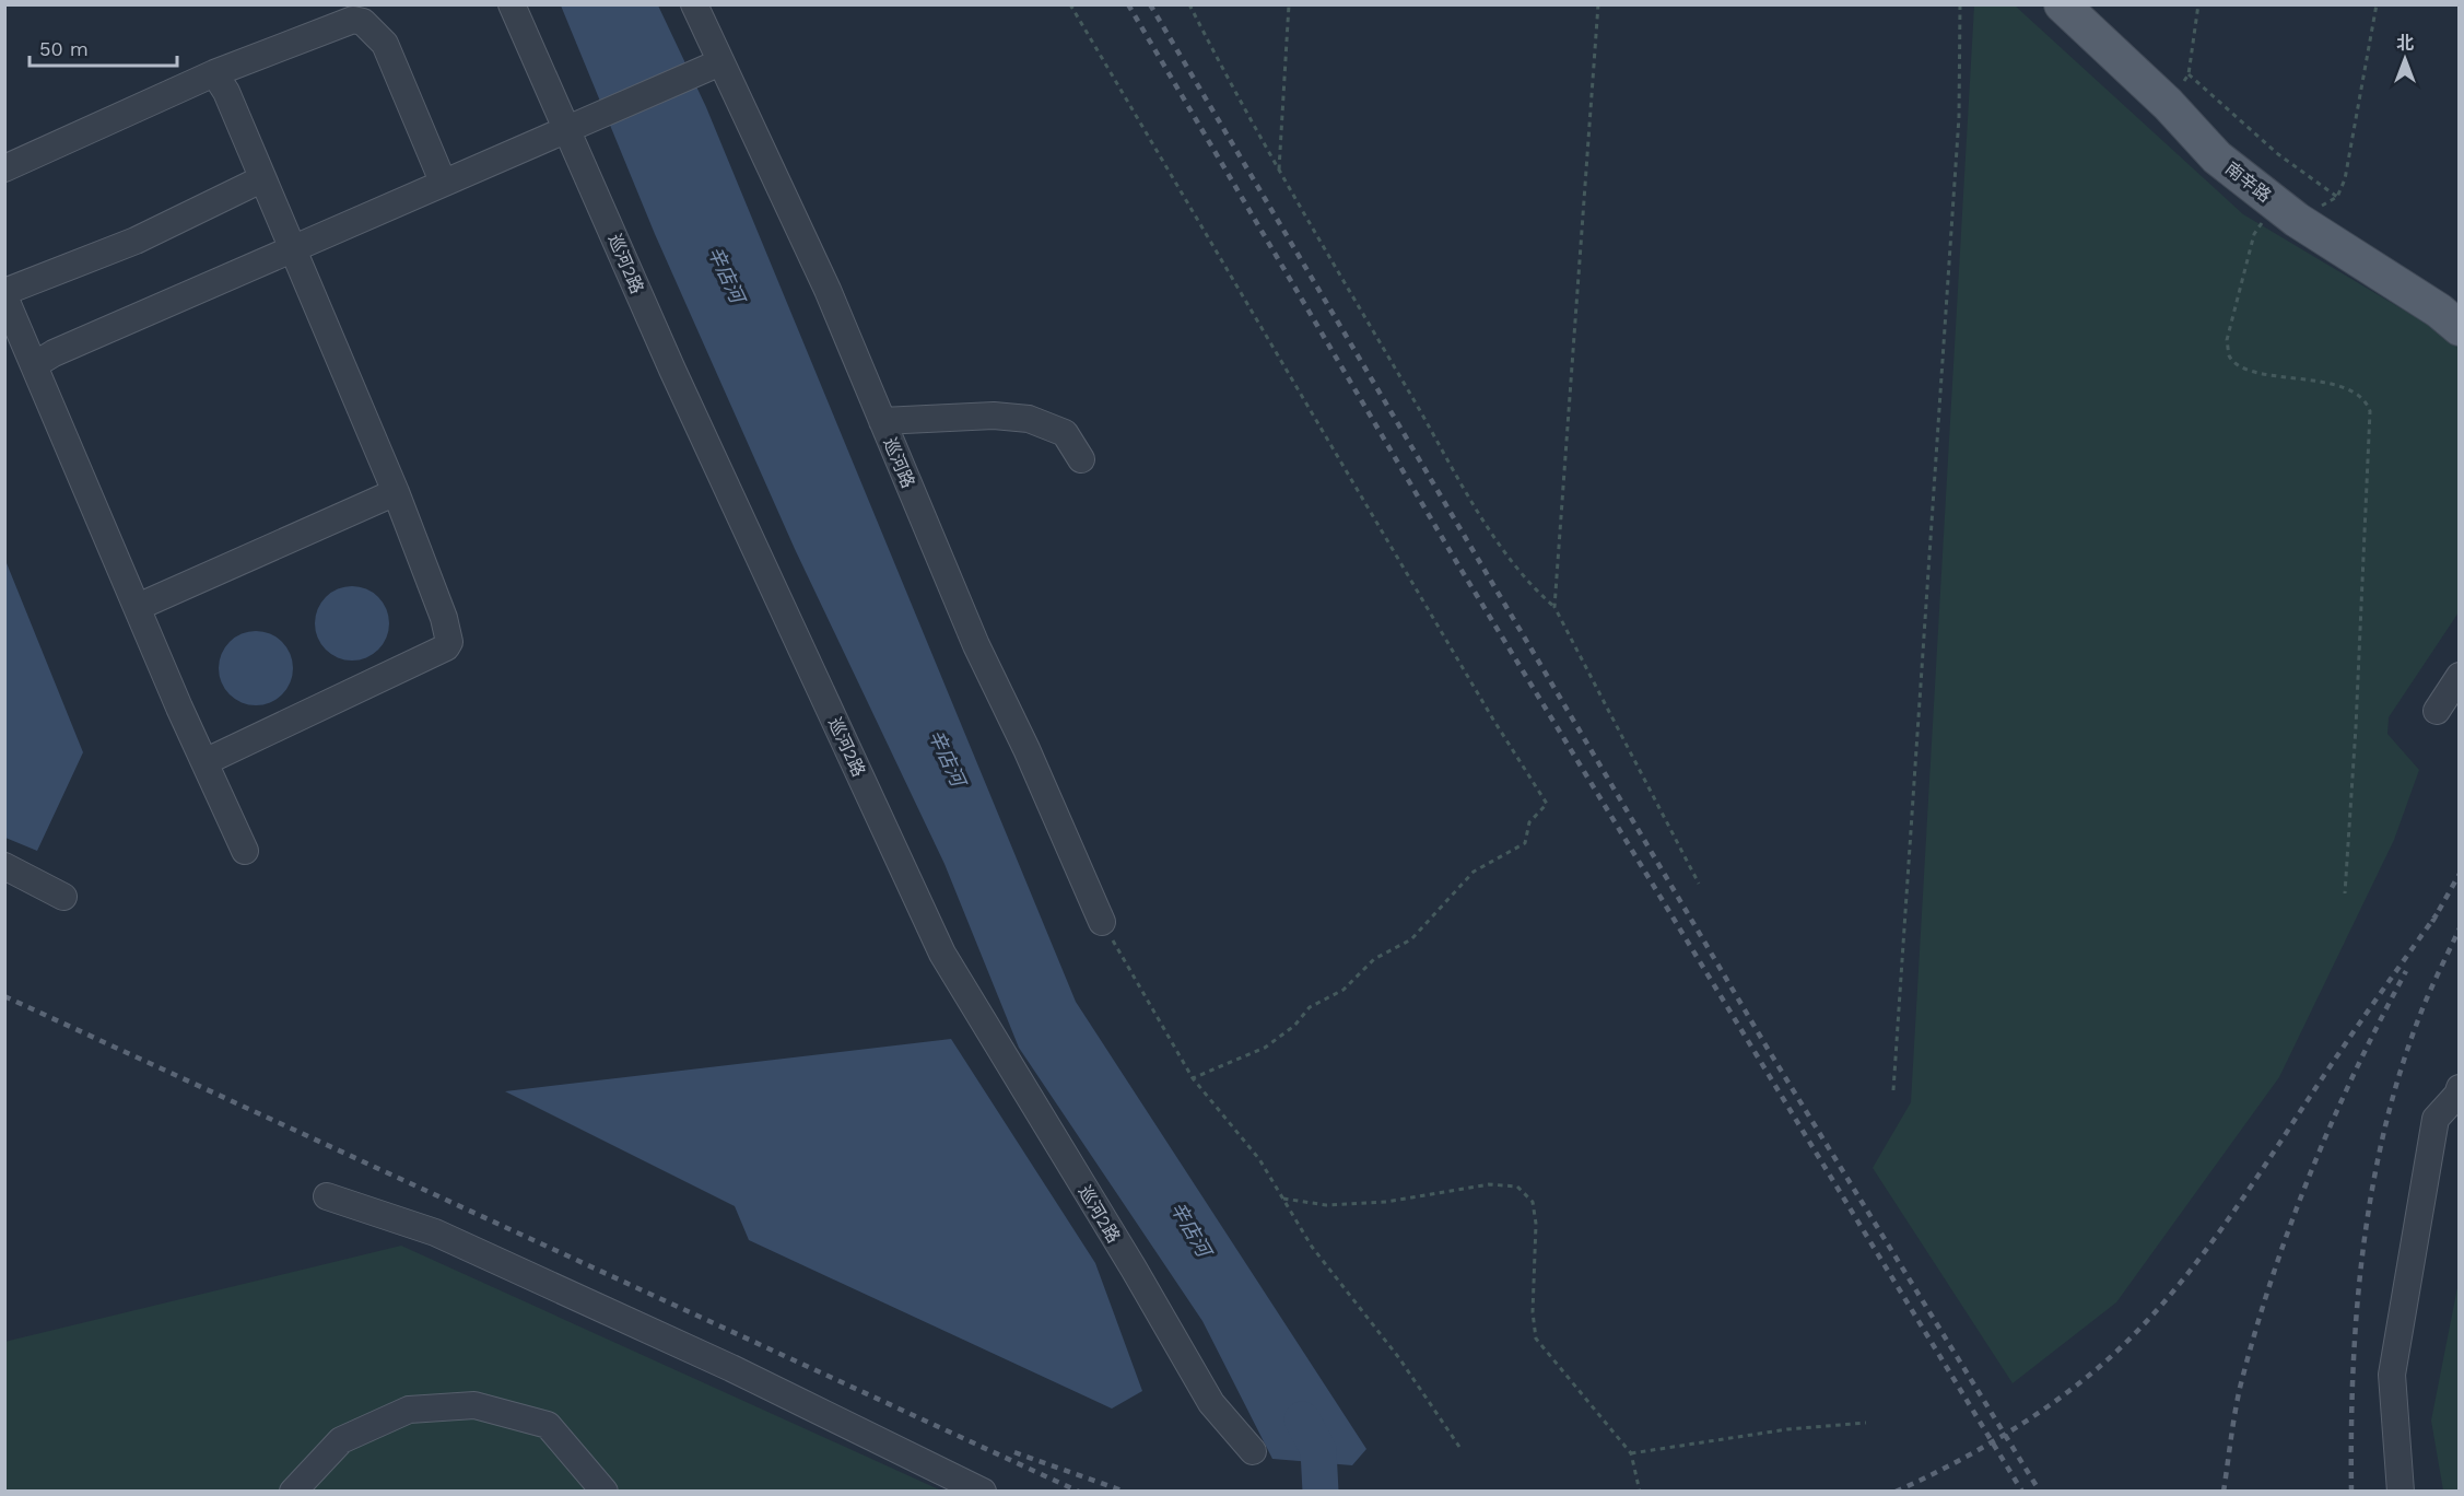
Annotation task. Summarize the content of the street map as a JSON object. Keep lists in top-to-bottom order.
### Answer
{
  "streets": {
    "main road": ["南辛路"],
    "street": ["巡河2路", "巡河路"]
  },
  "water": ["辛店河"],
  "scale_bar": "50 m",
  "north": "top"
}
